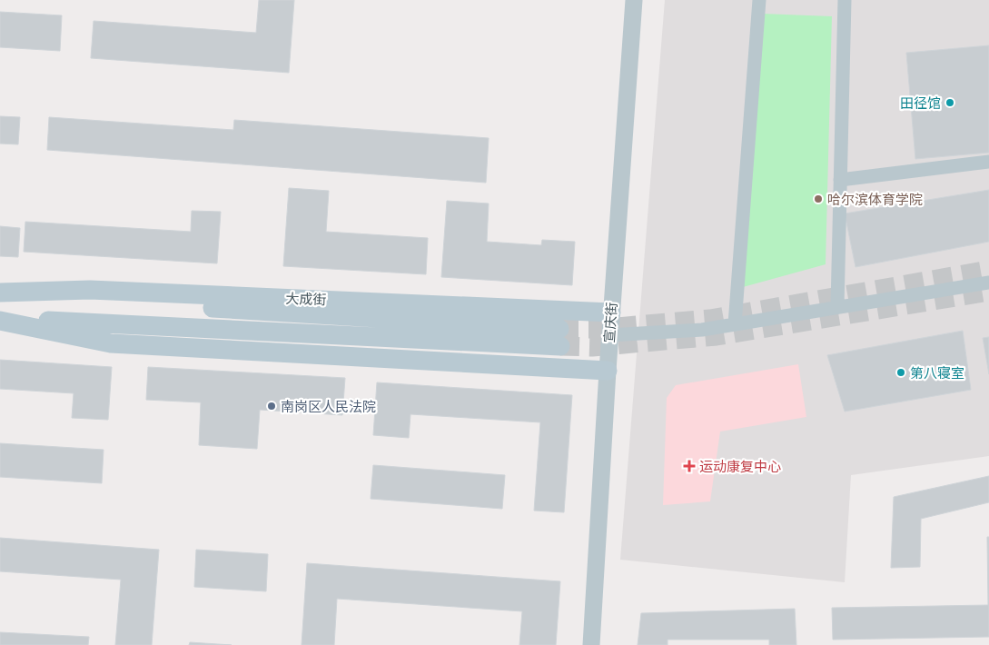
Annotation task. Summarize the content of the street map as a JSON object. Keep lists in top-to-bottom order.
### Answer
{
  "streets": {
    "main road": ["大成街"],
    "street": ["宣庆街"]
  },
  "crossings": [
    ["大成街", "宣庆街"]
  ],
  "places": {
    "other": [
      "田径馆",
      "哈尔滨体育学院",
      "第八寝室",
      "南岗区人民法院"
    ],
    "health": ["运动康复中心"]
  }
}
